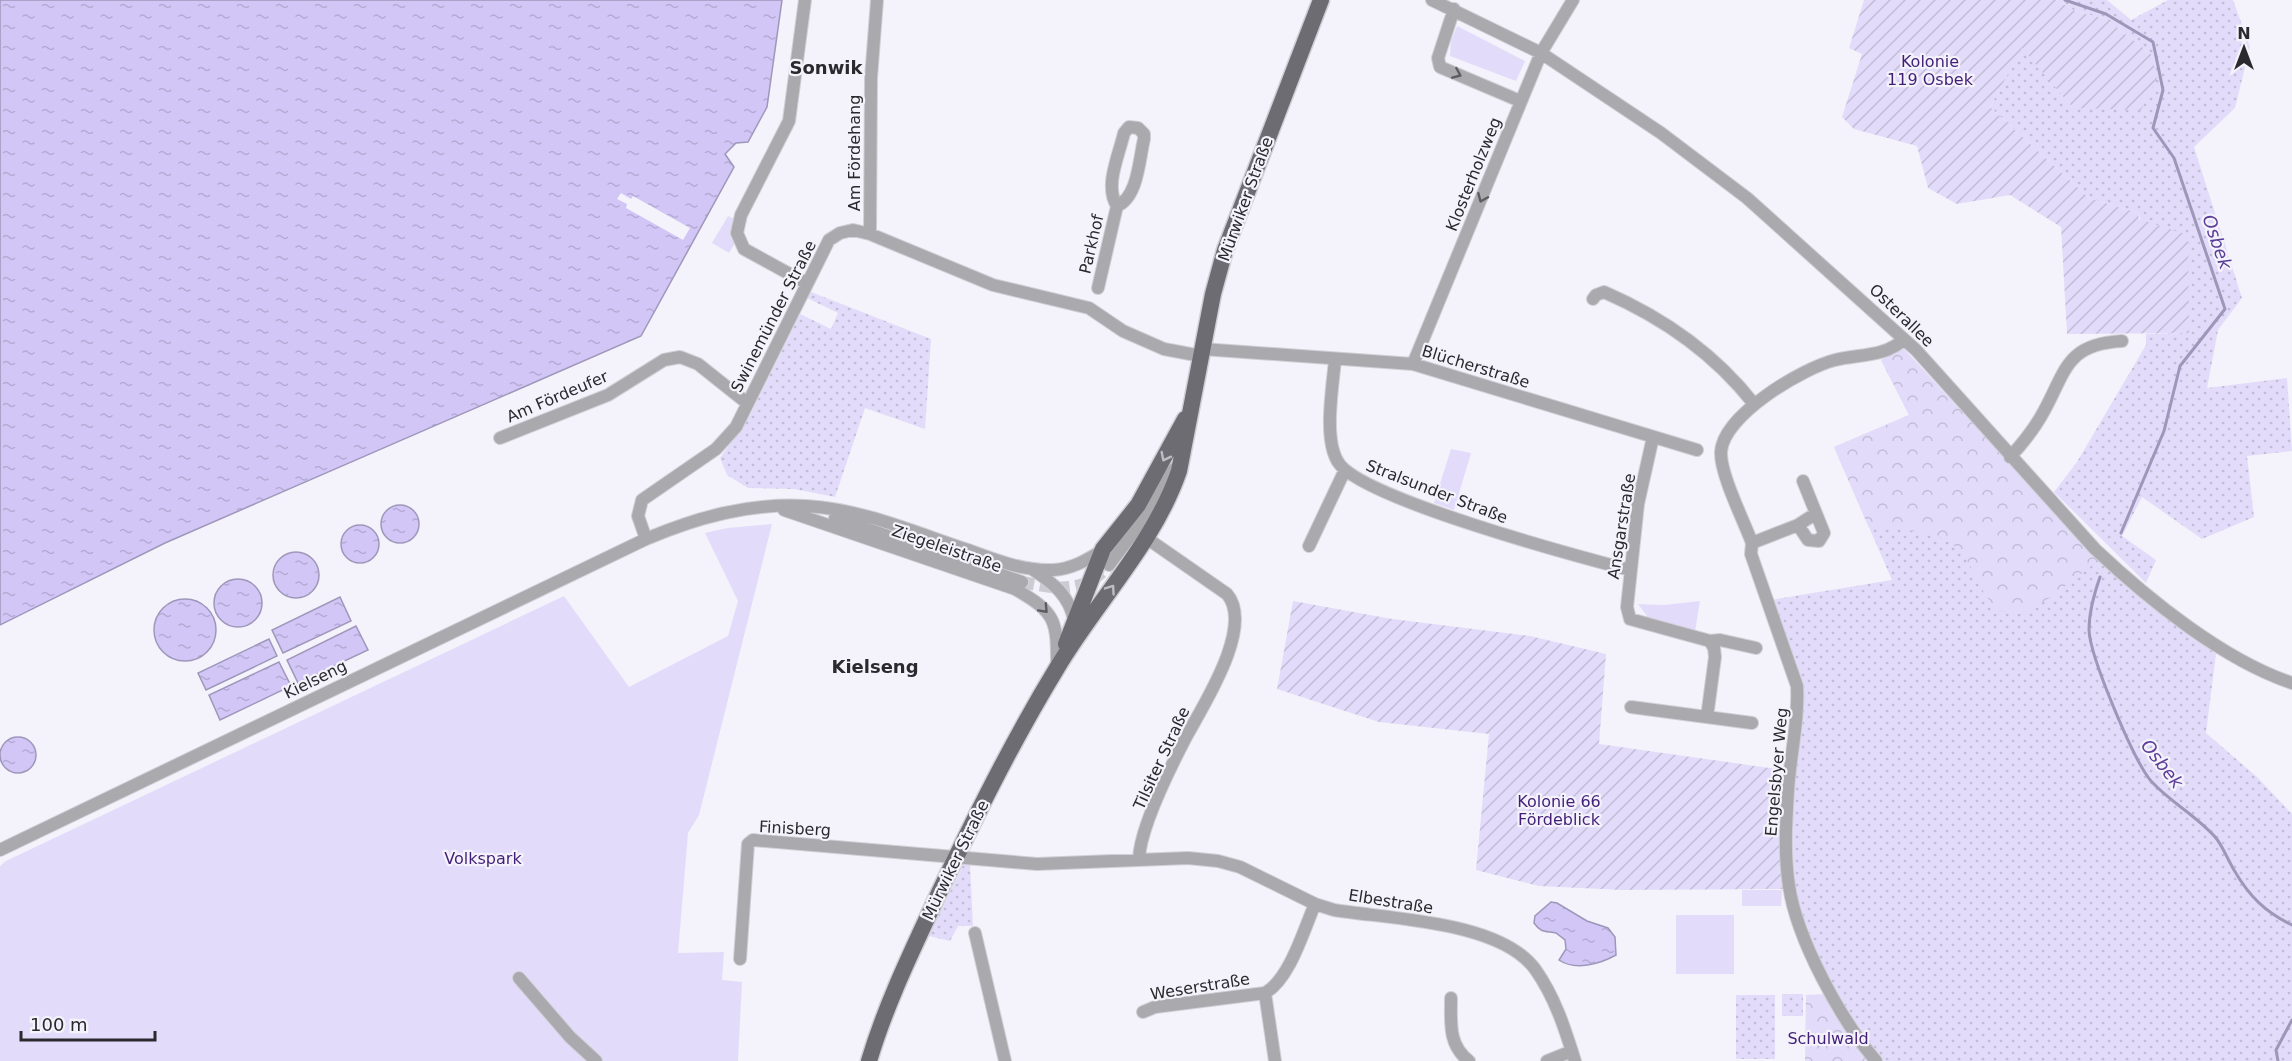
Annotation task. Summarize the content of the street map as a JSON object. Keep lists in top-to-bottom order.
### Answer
{
  "streets": {
    "main road": ["Mürwiker Straße"],
    "street": [
      "Am Fördehang",
      "Klosterholzweg",
      "Parkhof",
      "Osterallee",
      "Swinemünder Straße",
      "Blücherstraße",
      "Am Fördeufer",
      "Stralsunder Straße",
      "Ansgarstraße",
      "Ziegeleistraße",
      "Kielseng",
      "Tilsiter Straße",
      "Engelsbyer Weg",
      "Finisberg",
      "Elbestraße",
      "Weserstraße"
    ]
  },
  "crossings": [
    ["Am Fördehang", "Swinemünder Straße"],
    ["Klosterholzweg", "Osterallee"],
    ["Klosterholzweg", "Blücherstraße"],
    ["Mürwiker Straße", "Swinemünder Straße"],
    ["Mürwiker Straße", "Blücherstraße"],
    ["Mürwiker Straße", "Ziegeleistraße"],
    ["Mürwiker Straße", "Tilsiter Straße"],
    ["Mürwiker Straße", "Finisberg"],
    ["Parkhof", "Swinemünder Straße"],
    ["Swinemünder Straße", "Blücherstraße"],
    ["Swinemünder Straße", "Am Fördeufer"],
    ["Swinemünder Straße", "Ziegeleistraße"],
    ["Swinemünder Straße", "Kielseng"],
    ["Blücherstraße", "Stralsunder Straße"],
    ["Blücherstraße", "Ansgarstraße"],
    ["Stralsunder Straße", "Ansgarstraße"],
    ["Ziegeleistraße", "Kielseng"],
    ["Tilsiter Straße", "Elbestraße"],
    ["Elbestraße", "Weserstraße"]
  ],
  "one_way": ["Klosterholzweg"],
  "districts": ["Sonwik", "Kielseng"],
  "water": ["Osbek"],
  "parks": [
    "Kolonie 119 Osbek",
    "Kolonie 66 Fördeblick",
    "Volkspark",
    "Schulwald"
  ],
  "scale_bar": "100 m",
  "north": "top"
}
